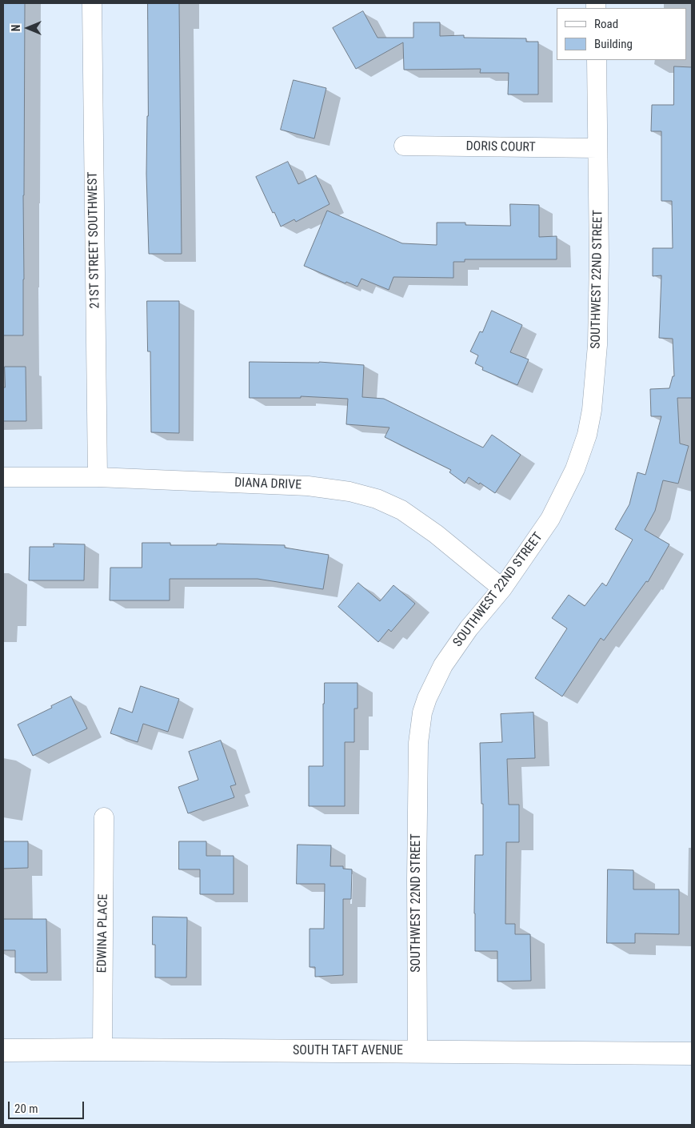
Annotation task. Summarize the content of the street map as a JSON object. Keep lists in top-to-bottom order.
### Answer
{
  "streets": {
    "main road": ["SOUTH TAFT AVENUE"],
    "street": [
      "DORIS COURT",
      "21ST STREET SOUTHWEST",
      "SOUTHWEST 22ND STREET",
      "DIANA DRIVE",
      "EDWINA PLACE"
    ]
  },
  "crossings": [
    ["DORIS COURT", "SOUTHWEST 22ND STREET"],
    ["21ST STREET SOUTHWEST", "DIANA DRIVE"],
    ["SOUTHWEST 22ND STREET", "DIANA DRIVE"],
    ["SOUTHWEST 22ND STREET", "SOUTH TAFT AVENUE"],
    ["EDWINA PLACE", "SOUTH TAFT AVENUE"]
  ],
  "legend": ["Road", "Building"],
  "scale_bar": "20 m",
  "north": "left"
}
